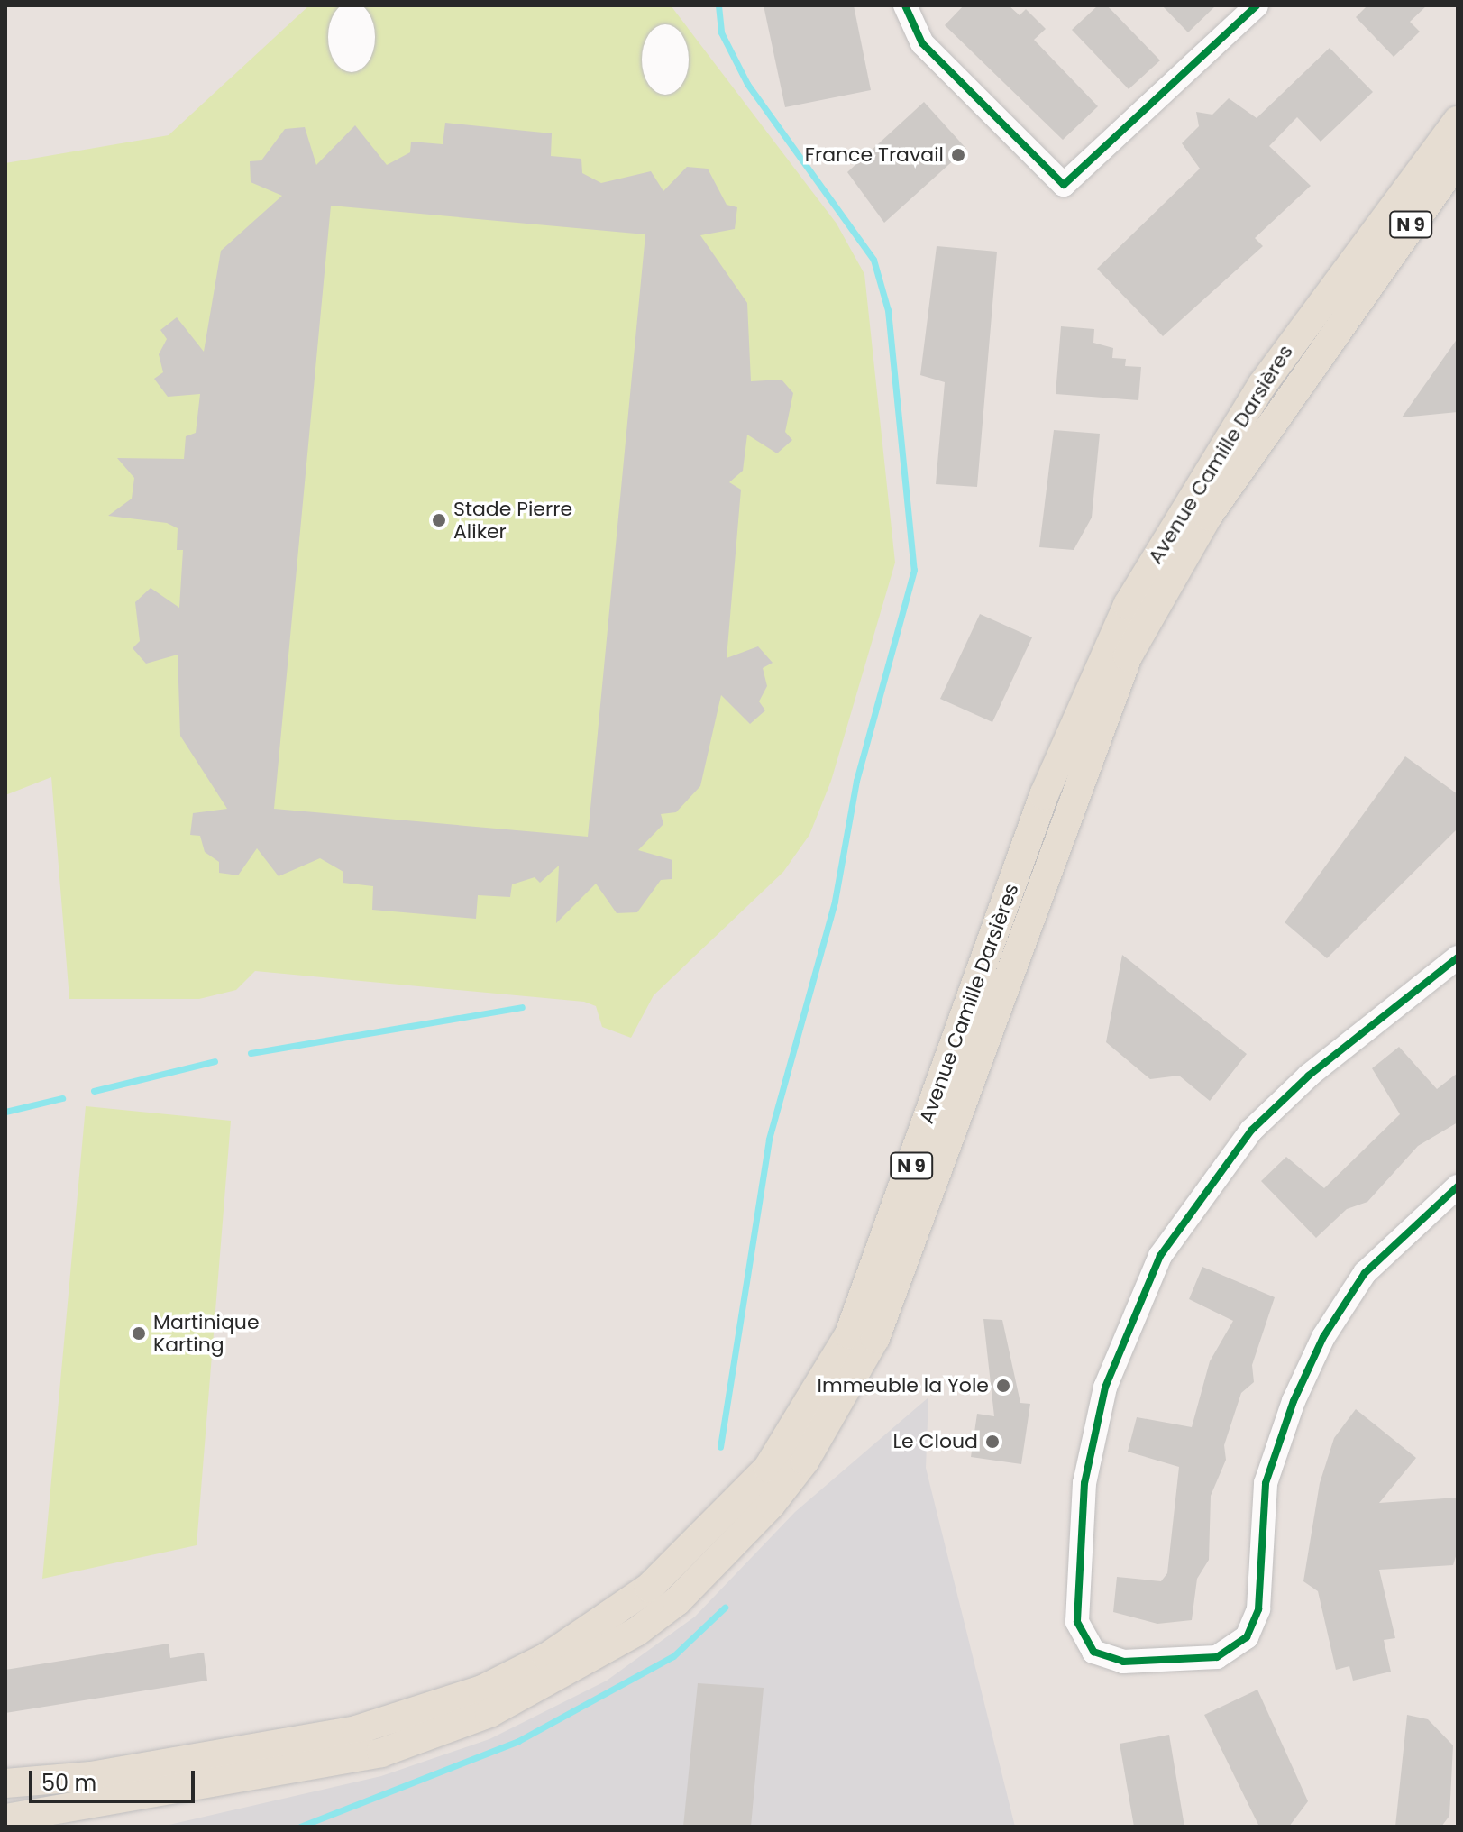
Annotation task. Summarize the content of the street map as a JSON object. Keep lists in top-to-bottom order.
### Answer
{
  "streets": {
    "main road": ["N 9", "Avenue Camille Darsières"]
  },
  "places": [
    "France Travail",
    "Stade Pierre Aliker",
    "Martinique Karting",
    "Immeuble la Yole",
    "Le Cloud"
  ],
  "scale_bar": "50 m"
}
